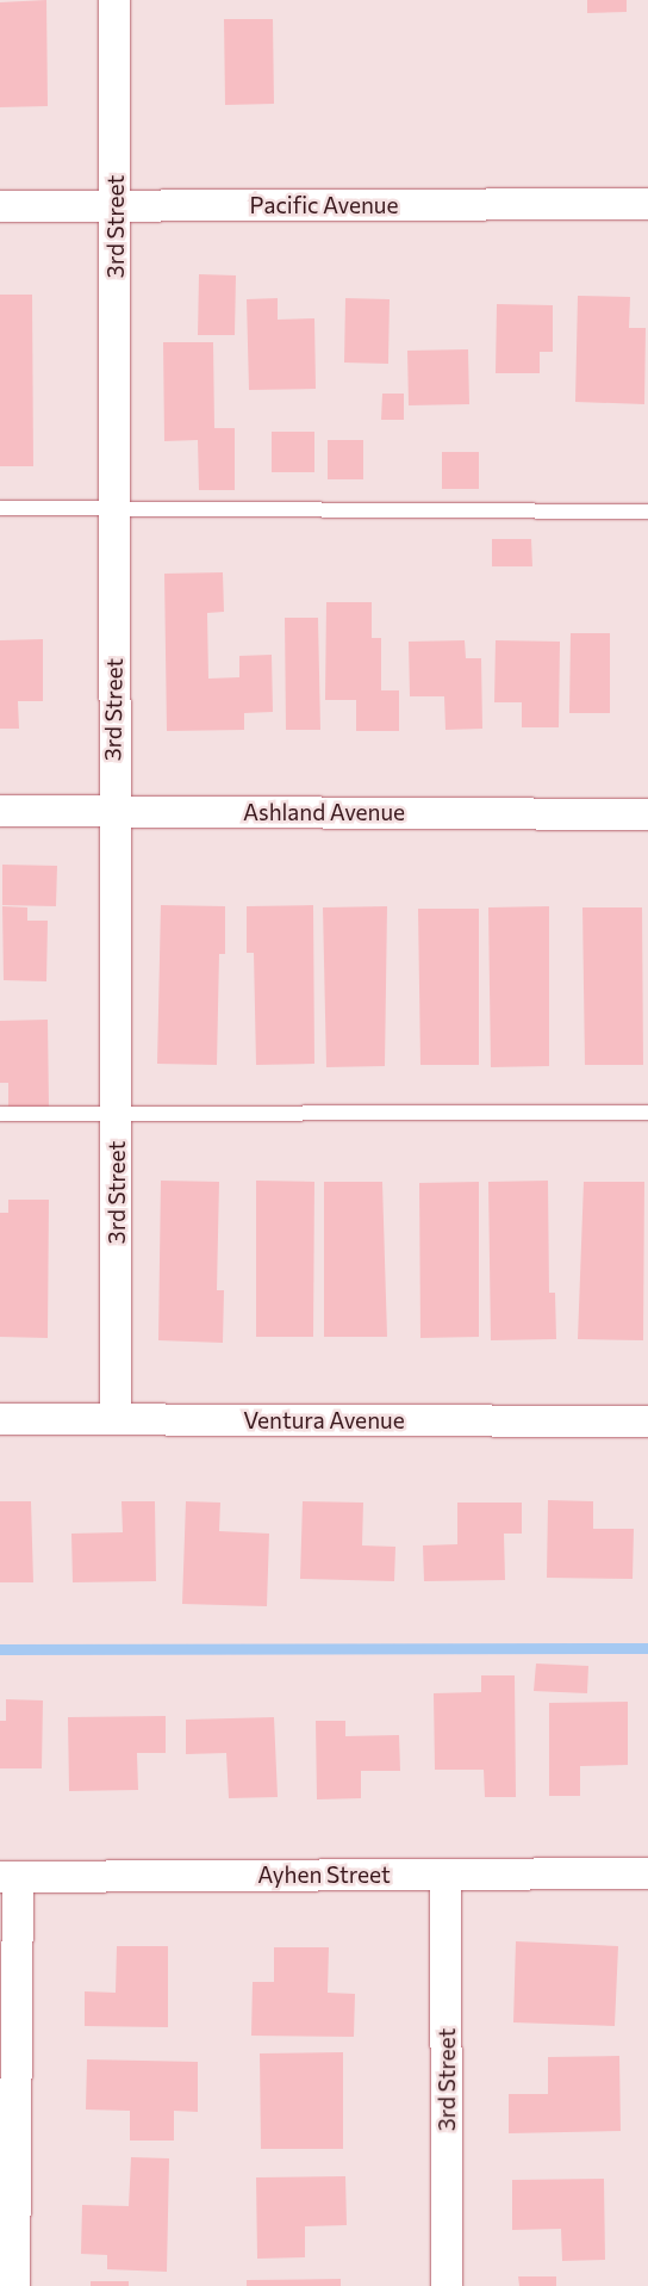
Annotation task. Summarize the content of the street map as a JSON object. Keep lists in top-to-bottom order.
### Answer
{
  "streets": {
    "street": [
      "Pacific Avenue",
      "3rd Street",
      "Ashland Avenue",
      "Ventura Avenue",
      "Ayhen Street"
    ]
  },
  "crossings": [
    ["Pacific Avenue", "3rd Street"],
    ["3rd Street", "Ashland Avenue"],
    ["3rd Street", "Ventura Avenue"],
    ["3rd Street", "Ayhen Street"]
  ]
}
